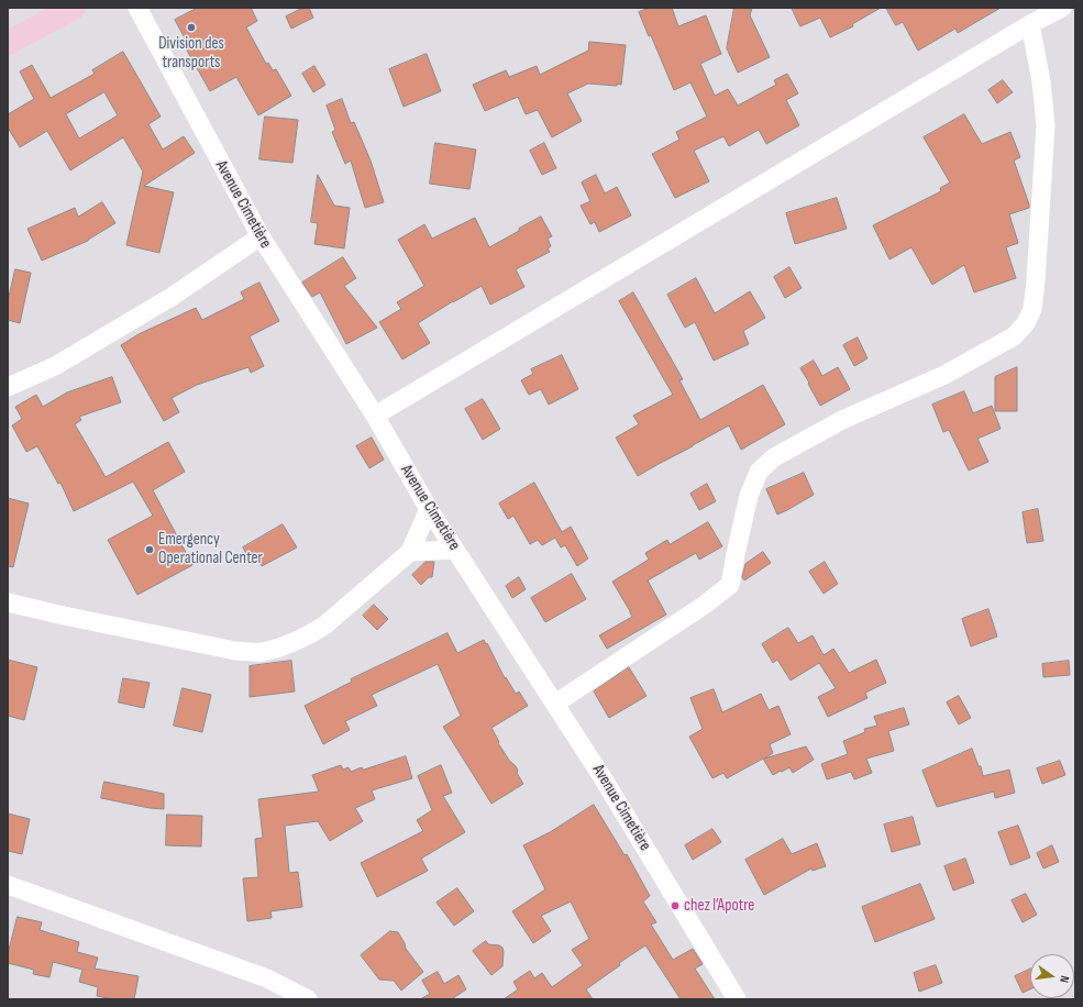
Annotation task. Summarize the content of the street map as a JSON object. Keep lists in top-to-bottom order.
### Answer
{
  "streets": {
    "street": ["Avenue Cimetière"]
  },
  "places": ["Division des transports", "Emergency Operational Center", "chez l’Apotre"],
  "north": "right"
}
